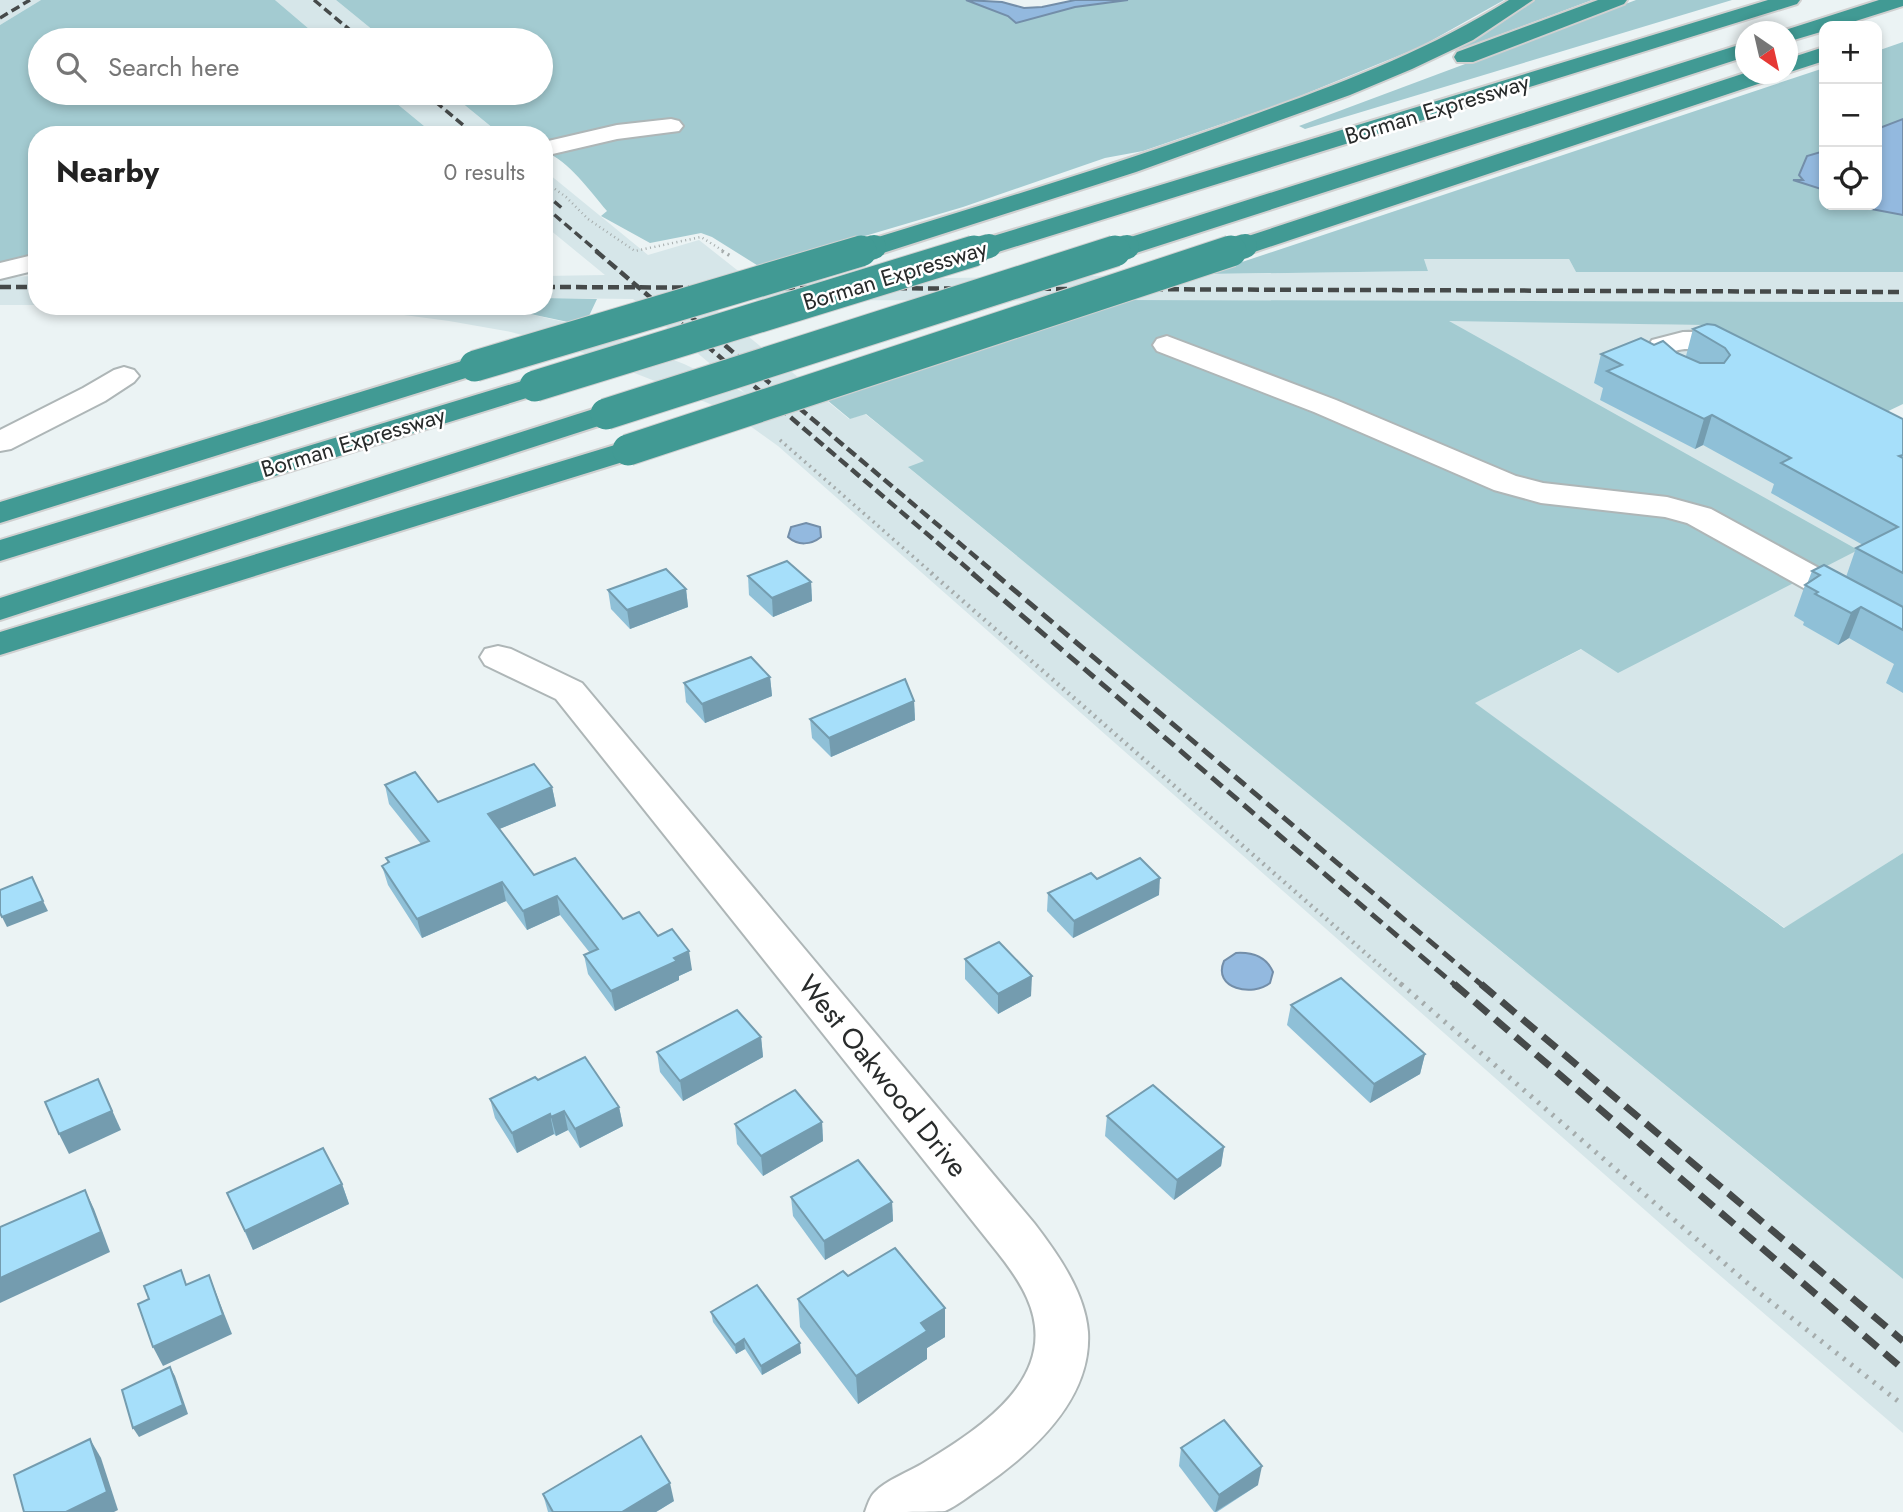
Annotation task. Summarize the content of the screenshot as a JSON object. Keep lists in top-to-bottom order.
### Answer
{
  "streets": {
    "highway": ["Borman Expressway"],
    "street": ["West Oakwood Drive"]
  },
  "north": "bottom right",
  "page": {
    "map_buttons": ["+", "−"],
    "search": "Search here",
    "heading": ["Nearby", "0 results"]
  }
}
